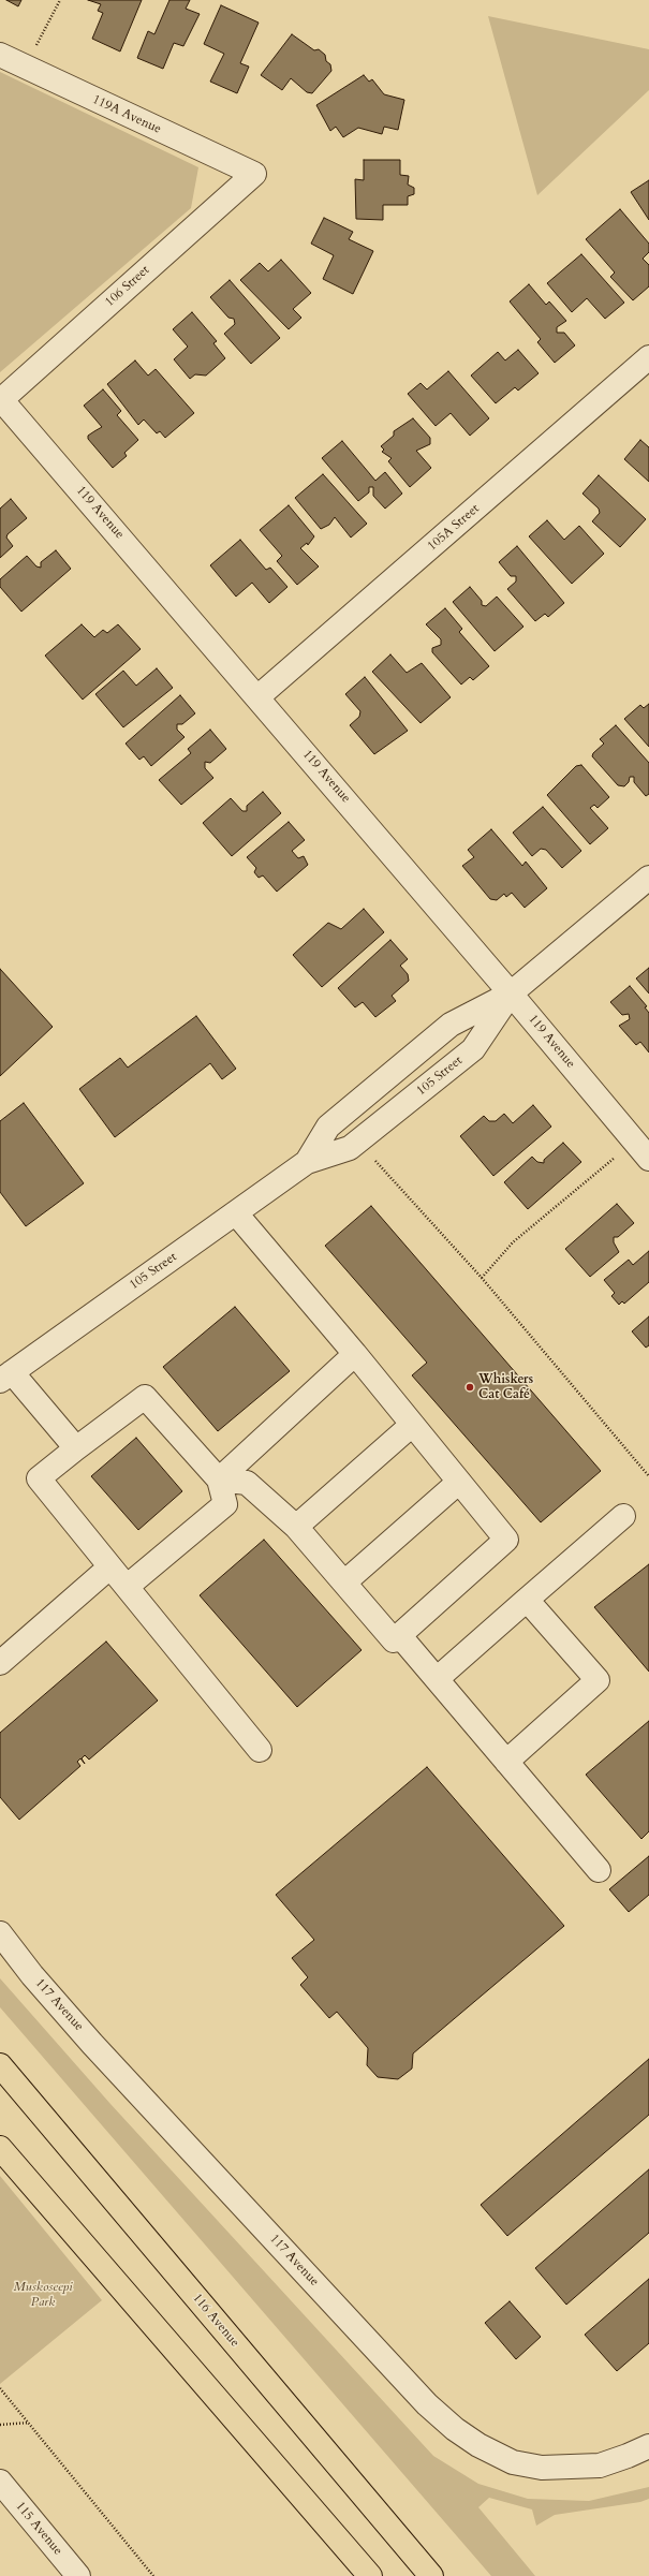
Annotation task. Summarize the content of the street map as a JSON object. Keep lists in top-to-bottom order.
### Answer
{
  "streets": {
    "main road": ["116 Avenue"],
    "street": [
      "119A Avenue",
      "106 Street",
      "119 Avenue",
      "105A Street",
      "105 Street",
      "117 Avenue",
      "115 Avenue"
    ]
  },
  "crossings": [
    ["119A Avenue", "106 Street"],
    ["106 Street", "119 Avenue"],
    ["119 Avenue", "105A Street"],
    ["119 Avenue", "105 Street"]
  ],
  "parks": ["Muskoseepi Park"],
  "places": ["Whiskers Cat Café"]
}
